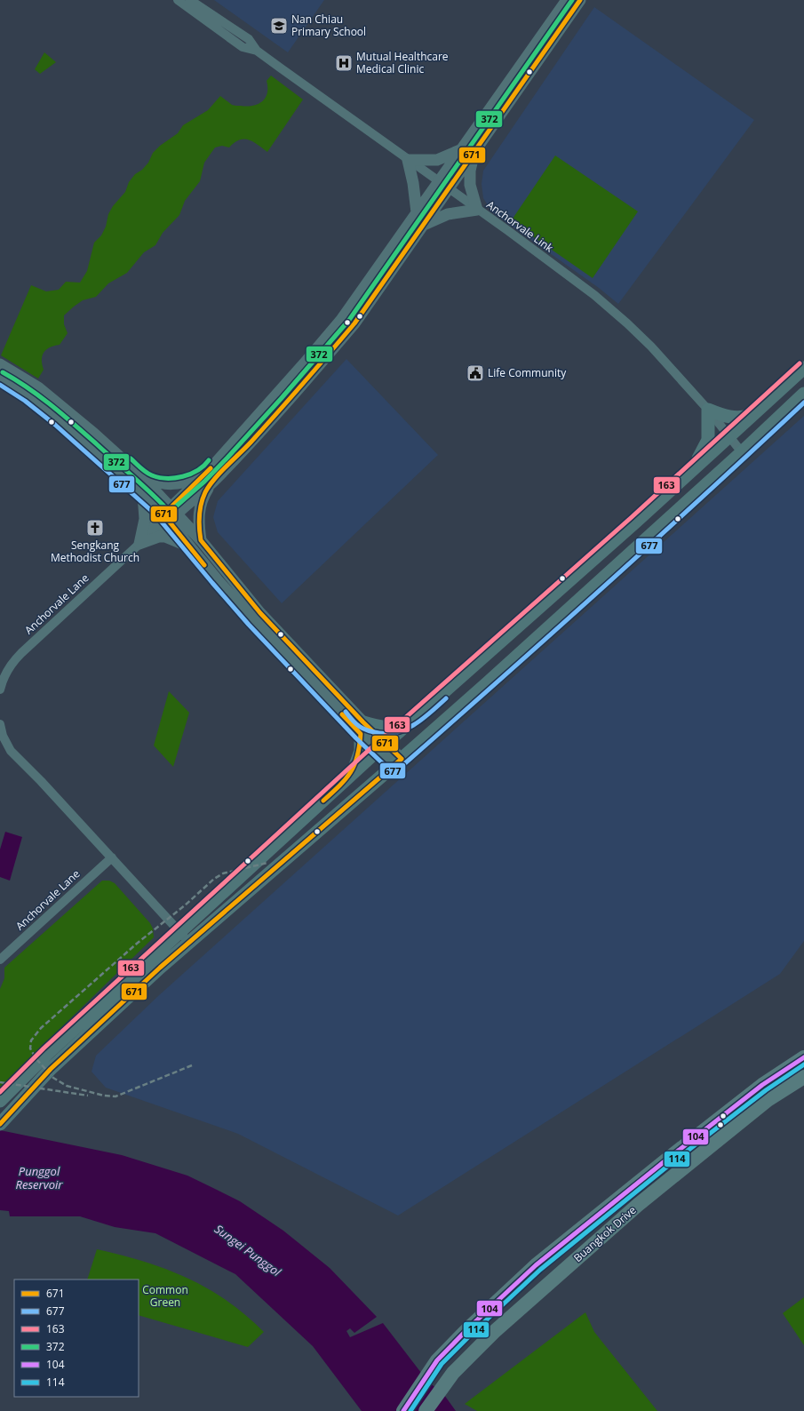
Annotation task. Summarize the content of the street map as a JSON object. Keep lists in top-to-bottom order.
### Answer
{
  "streets": {
    "main road": ["Buangkok Drive"],
    "street": ["Anchorvale Link", "Anchorvale Lane"]
  },
  "water": ["Punggol Reservoir", "Sungei Punggol"],
  "parks": ["Common Green"],
  "places": {
    "school or university": ["Nan Chiau Primary School"],
    "hospital": ["Mutual Healthcare Medical Clinic"],
    "public building": ["Life Community"],
    "church": ["Sengkang Methodist Church"]
  },
  "lines": [
    "transit line 671",
    "transit line 372",
    "transit line 163",
    "transit line 677",
    "transit line 104",
    "transit line 114"
  ],
  "legend": [
    "671",
    "677",
    "163",
    "372",
    "104",
    "114"
  ]
}
